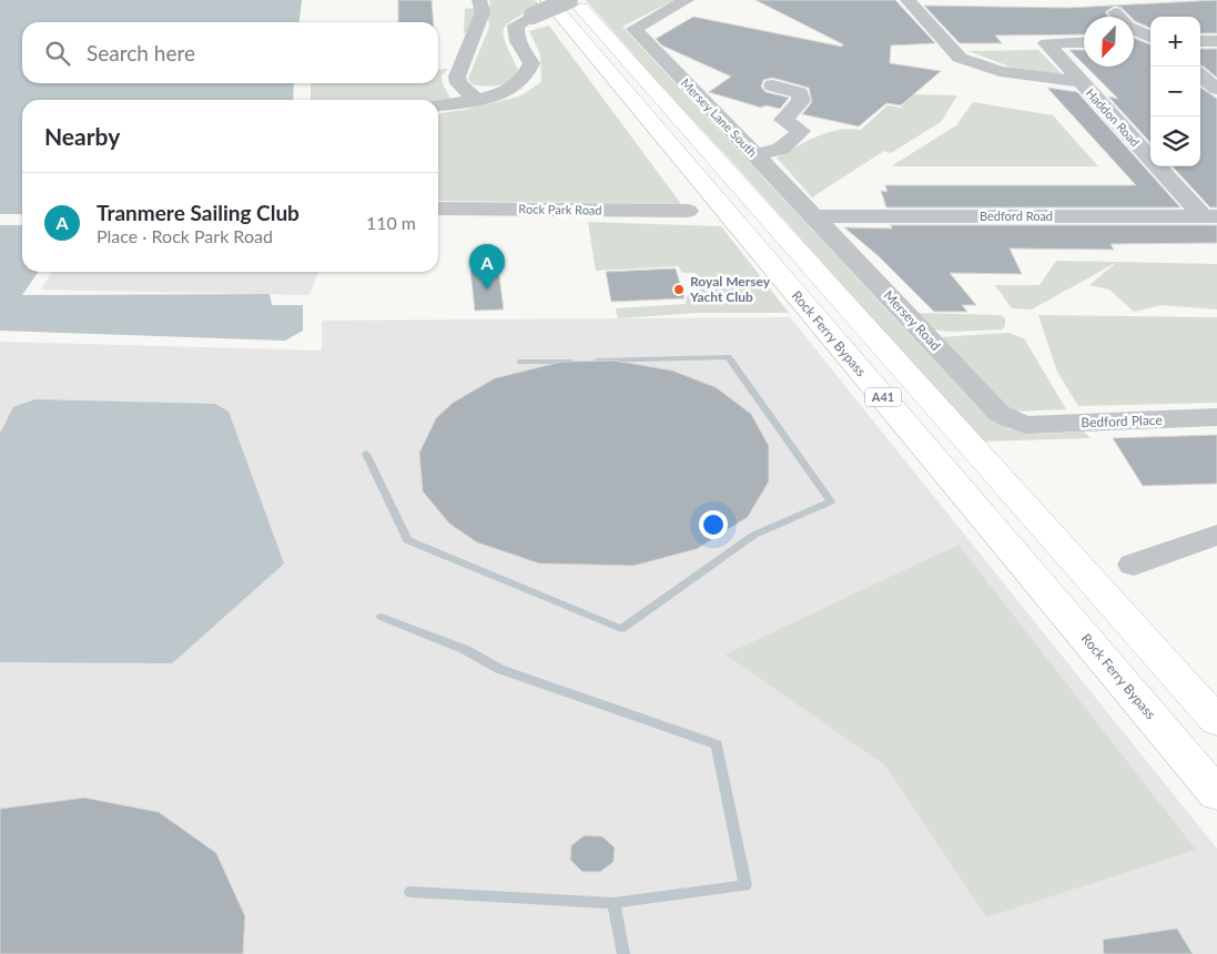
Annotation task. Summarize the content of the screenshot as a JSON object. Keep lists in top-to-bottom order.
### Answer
{
  "streets": {
    "highway": ["Rock Ferry Bypass", "A41"],
    "street": [
      "Mersey Lane South",
      "Haddon Road",
      "Rock Park Road",
      "Bedford Road",
      "Mersey Road",
      "Bedford Place"
    ]
  },
  "crossings": [
    ["Mersey Lane South", "Bedford Road"],
    ["Mersey Lane South", "Mersey Road"],
    ["Haddon Road", "Bedford Road"],
    ["Bedford Road", "Mersey Road"],
    ["Mersey Road", "Bedford Place"]
  ],
  "places": ["Royal Mersey Yacht Club"],
  "north": "bottom left",
  "page": {
    "map_buttons": ["+", "−"],
    "search": "Search here",
    "heading": "Nearby",
    "list": [
      {
        "mark": "A",
        "name": "Tranmere Sailing Club",
        "note": "Place · Rock Park Road",
        "value": "110 m"
      }
    ],
    "pins": "A"
  }
}
